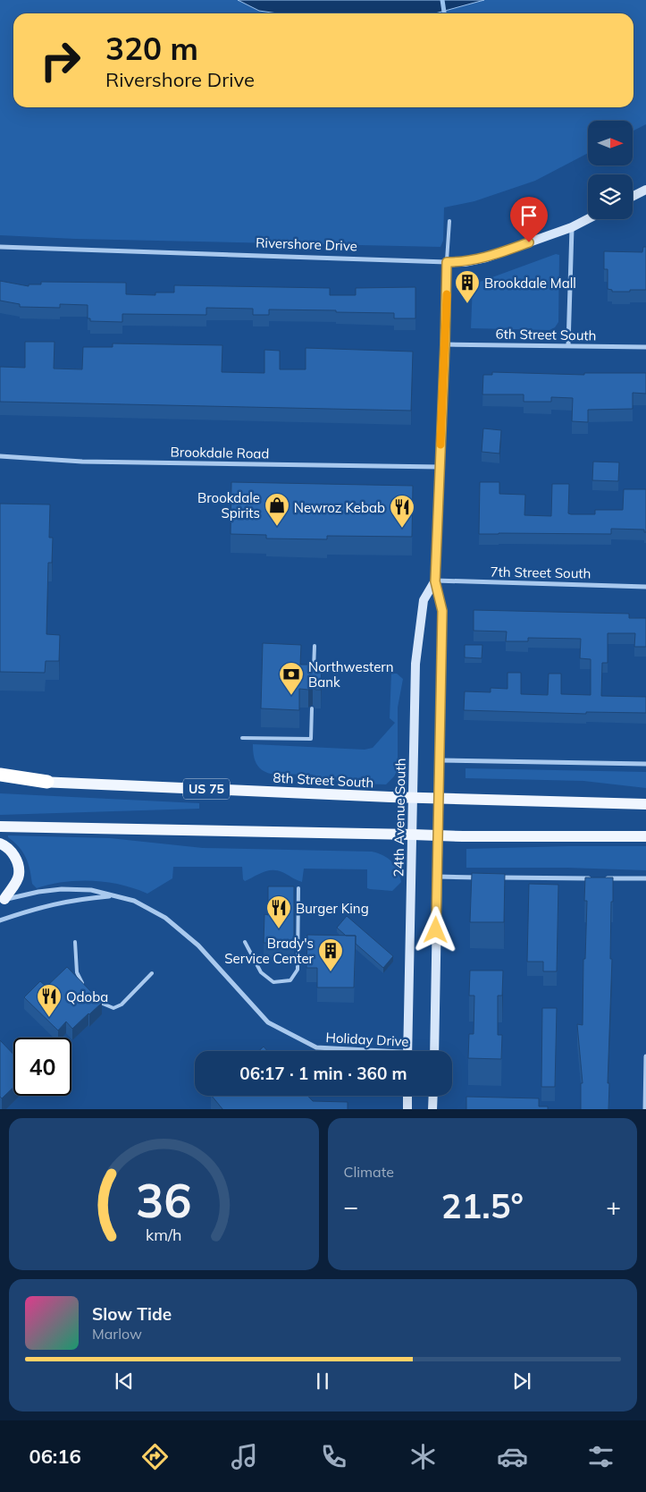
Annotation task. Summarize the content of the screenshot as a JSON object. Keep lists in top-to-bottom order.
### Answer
{
  "streets": {
    "main road": ["8th Street South", "US 75"],
    "street": [
      "Rivershore Drive",
      "6th Street South",
      "Brookdale Road",
      "7th Street South",
      "24th Avenue South",
      "Holiday Drive"
    ]
  },
  "crossings": [
    ["Rivershore Drive", "24th Avenue South"],
    ["6th Street South", "24th Avenue South"],
    ["Brookdale Road", "24th Avenue South"],
    ["7th Street South", "24th Avenue South"],
    ["8th Street South", "24th Avenue South"]
  ],
  "places": {
    "building": ["Brookdale Mall", "Brady's Service Center"],
    "shop": ["Brookdale Spirits"],
    "restaurant": ["Newroz Kebab", "Burger King", "Qdoba"],
    "bank": ["Northwestern Bank"]
  },
  "north": "right",
  "page": {
    "turn": ["320 m", "Rivershore Drive"],
    "limit": "40",
    "trip": "06:17 · 1 min · 360 m",
    "tile": "Climate",
    "heat": ["−", "21.5°", "+"],
    "song": ["Slow Tide", "Marlow"],
    "tabs": "06:16",
    "gauge": ["36", "km/h"]
  }
}
